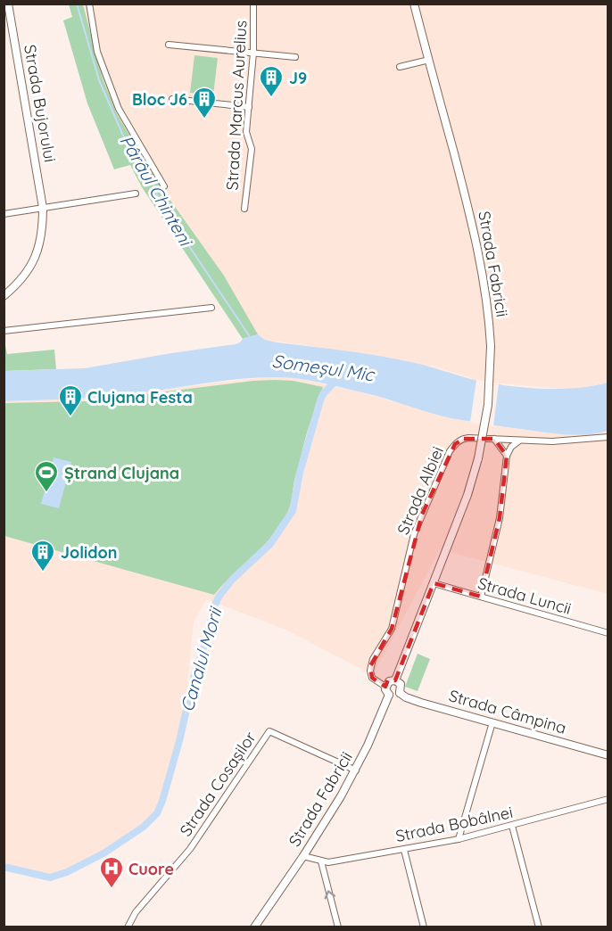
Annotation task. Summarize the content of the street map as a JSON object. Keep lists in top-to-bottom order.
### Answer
{
  "streets": {
    "main road": ["Strada Bujorului", "Strada Fabricii", "Strada Câmpina"],
    "street": [
      "Strada Marcus Aurelius",
      "Strada Albiei",
      "Strada Luncii",
      "Strada Cosașilor",
      "Strada Bobâlnei"
    ]
  },
  "crossings": [
    ["Strada Fabricii", "Strada Albiei"],
    ["Strada Fabricii", "Strada Luncii"],
    ["Strada Fabricii", "Strada Câmpina"],
    ["Strada Fabricii", "Strada Cosașilor"],
    ["Strada Fabricii", "Strada Bobâlnei"],
    ["Strada Albiei", "Strada Câmpina"]
  ],
  "water": ["Pârâul Chinteni", "Someșul Mic", "Canalul Morii"],
  "places": {
    "building": [
      "J9",
      "Bloc J6",
      "Clujana Festa",
      "Jolidon"
    ],
    "sports": ["Ștrand Clujana"],
    "hospital": ["Cuore"]
  }
}
